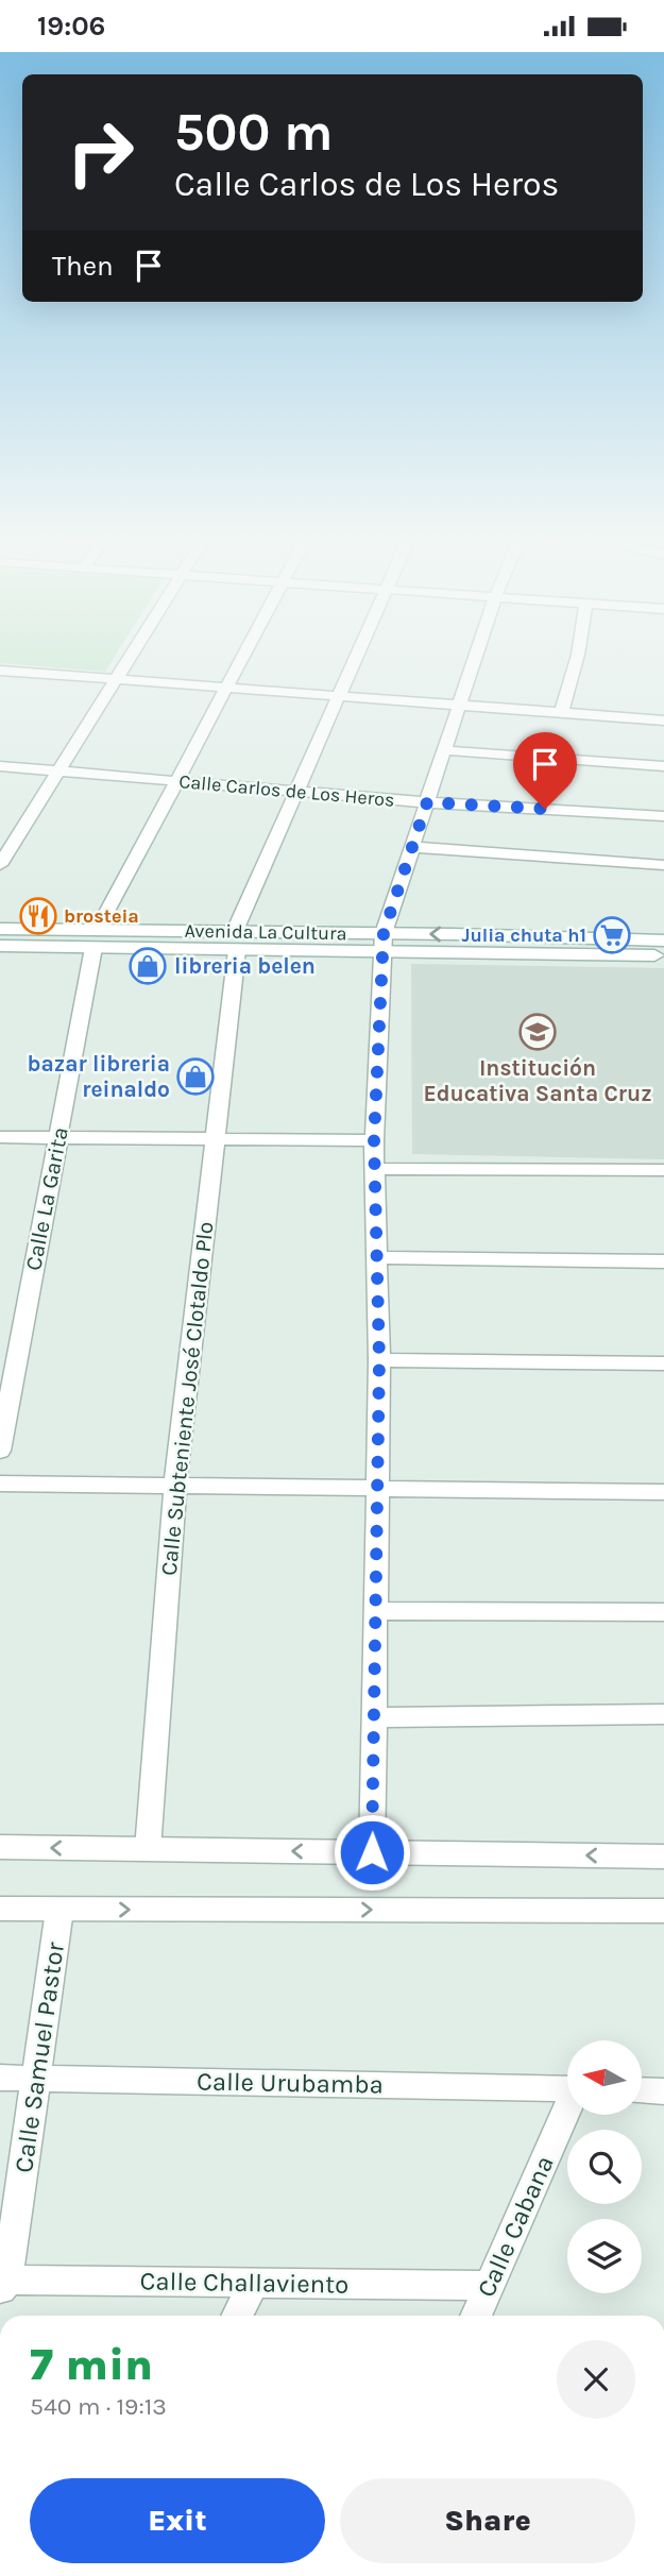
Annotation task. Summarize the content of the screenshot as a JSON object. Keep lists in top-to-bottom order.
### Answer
{
  "streets": {
    "main road": ["Avenida La Cultura"],
    "street": [
      "Calle Carlos de Los Heros",
      "Calle La Garita",
      "Calle Subteniente José Clotaldo Plo",
      "Calle Samuel Pastor",
      "Calle Urubamba",
      "Calle Cabana",
      "Calle Challaviento"
    ]
  },
  "crossings": [
    ["Calle Carlos de Los Heros", "Calle La Garita"],
    ["Calle Carlos de Los Heros", "Calle Subteniente José Clotaldo Plo"],
    ["Avenida La Cultura", "Calle La Garita"],
    ["Avenida La Cultura", "Calle Subteniente José Clotaldo Plo"],
    ["Calle Samuel Pastor", "Calle Urubamba"],
    ["Calle Samuel Pastor", "Calle Challaviento"],
    ["Calle Cabana", "Calle Challaviento"]
  ],
  "places": {
    "restaurant": ["brosteia"],
    "supermarket": ["Julia chuta h1"],
    "shop": ["libreria belen", "bazar libreria reinaldo"],
    "school or university": ["Institución Educativa Santa Cruz"]
  },
  "north": "left",
  "page": {
    "status": "19:06",
    "turn": ["500 m", "Calle Carlos de Los Heros"],
    "then": "Then",
    "heading": ["7 min", "540 m · 19:13"],
    "buttons": ["Exit", "Share"]
  }
}
